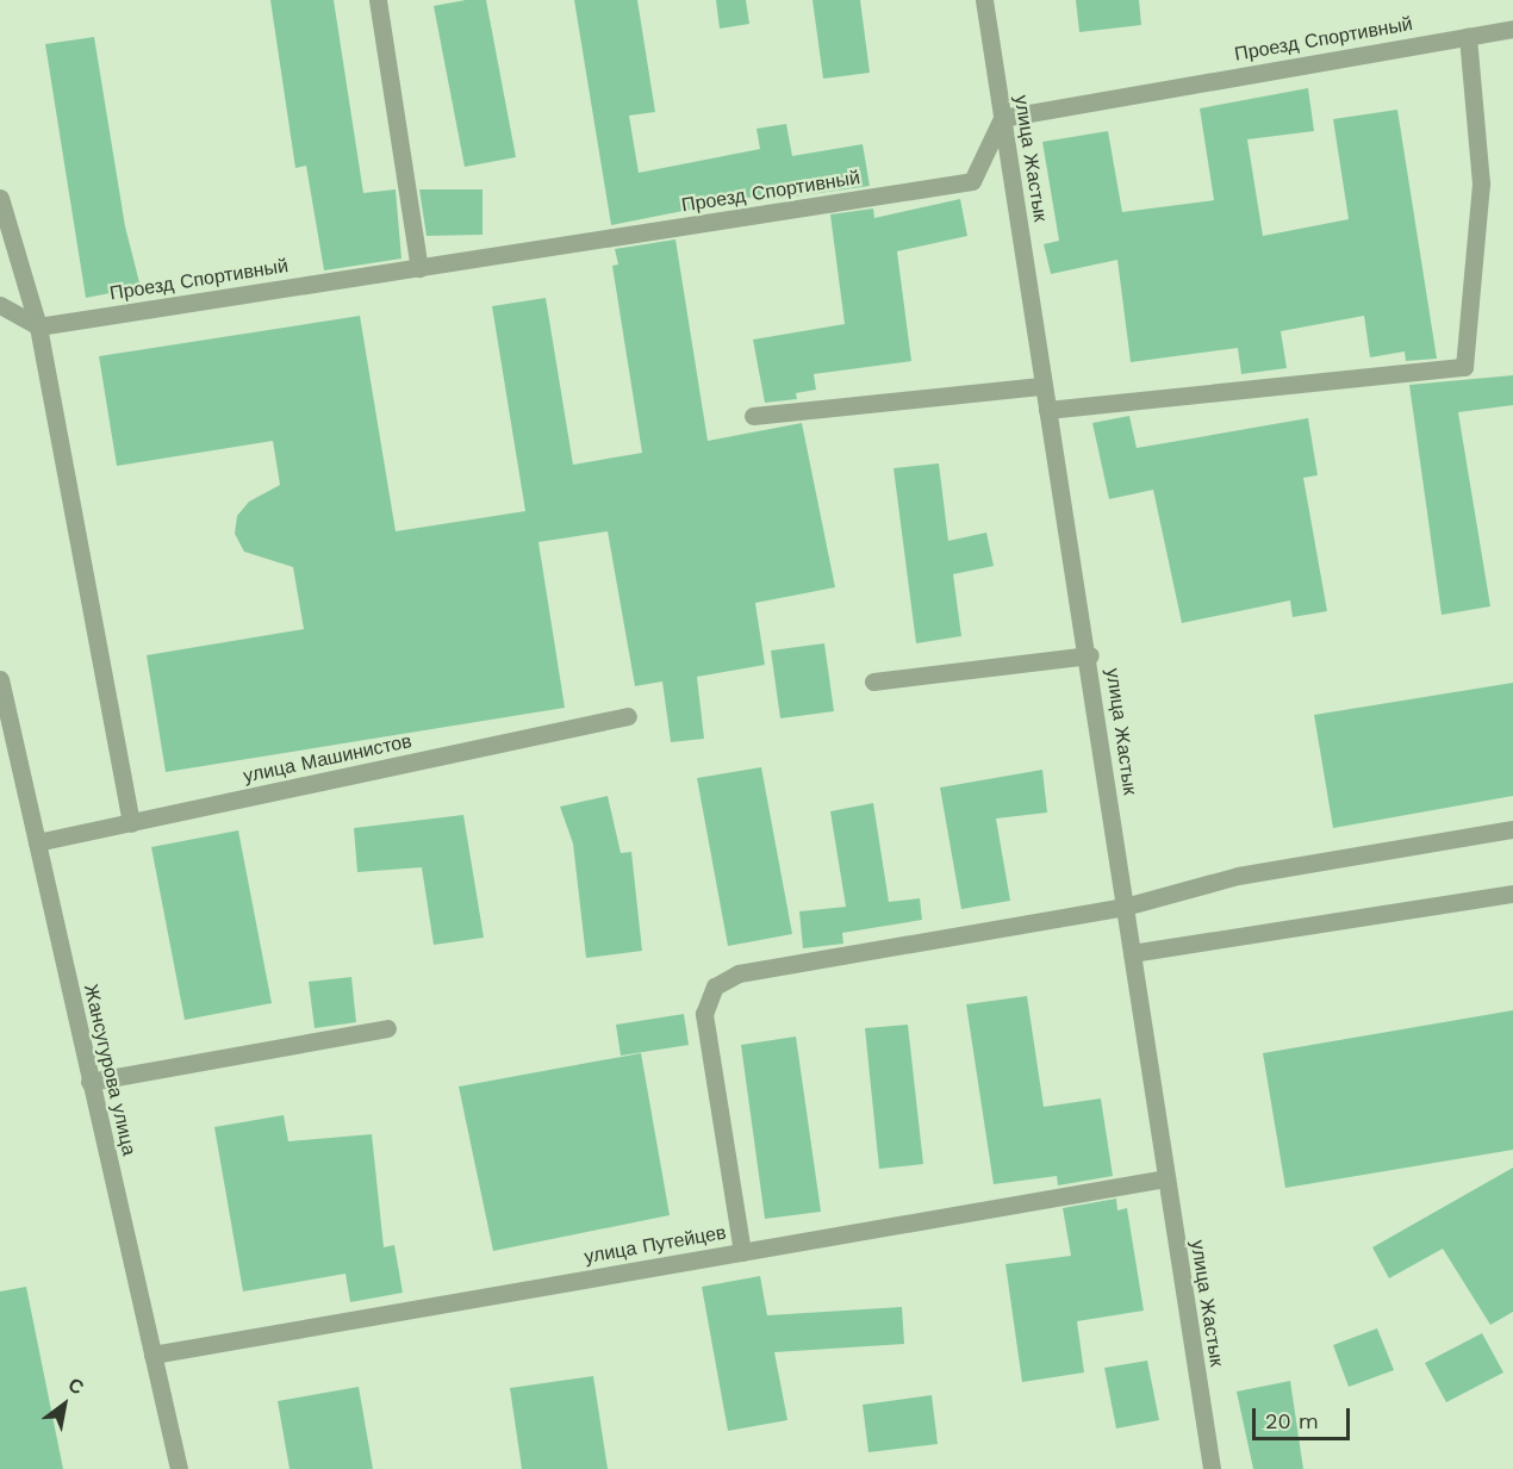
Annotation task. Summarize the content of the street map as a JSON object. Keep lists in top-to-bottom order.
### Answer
{
  "streets": {
    "street": [
      "Проезд Спортивный",
      "улица Жастык",
      "улица Машинистов",
      "Жансугурова улица",
      "улица Путейцев"
    ]
  },
  "crossings": [
    ["Проезд Спортивный", "улица Жастык"],
    ["улица Жастык", "улица Путейцев"],
    ["улица Машинистов", "Жансугурова улица"],
    ["Жансугурова улица", "улица Путейцев"]
  ],
  "scale_bar": "20 m",
  "north": "top right"
}
